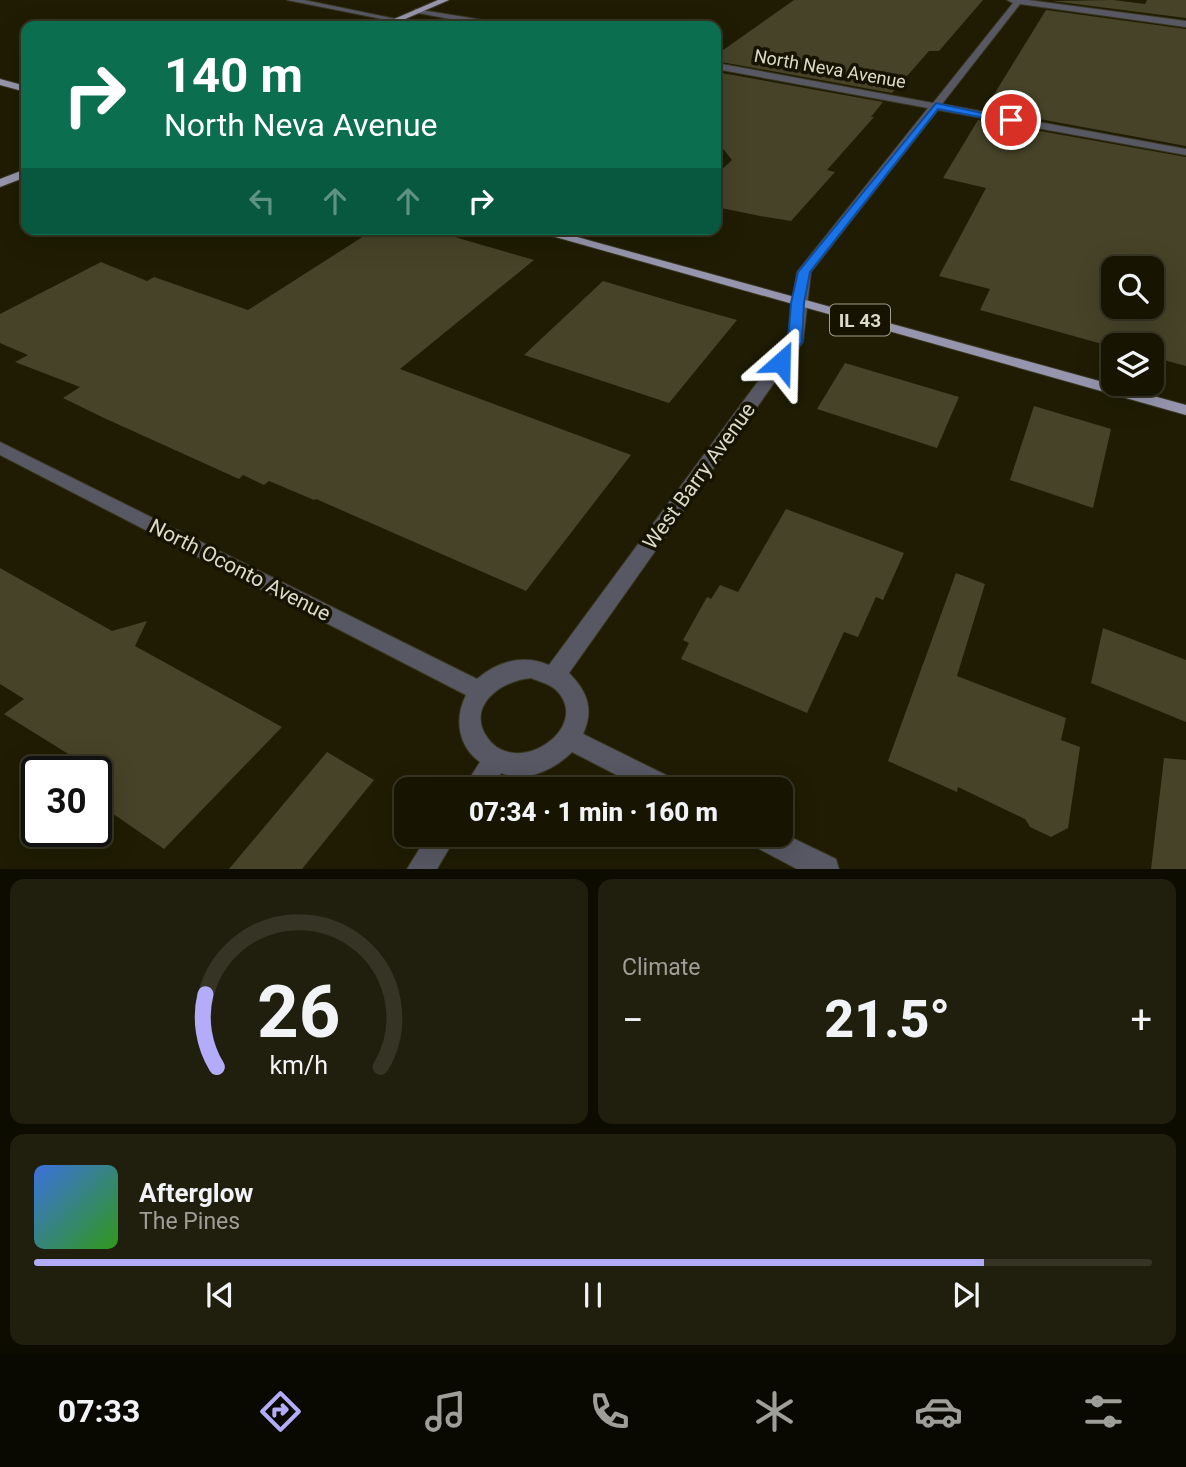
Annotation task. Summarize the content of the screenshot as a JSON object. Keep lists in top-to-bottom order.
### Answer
{
  "streets": {
    "main road": ["IL 43"],
    "street": ["North Neva Avenue", "West Barry Avenue", "North Oconto Avenue"]
  },
  "crossings": [
    ["North Neva Avenue", "West Barry Avenue"],
    ["IL 43", "West Barry Avenue"],
    ["West Barry Avenue", "North Oconto Avenue"]
  ],
  "page": {
    "turn": ["140 m", "North Neva Avenue"],
    "limit": "30",
    "trip": "07:34 · 1 min · 160 m",
    "tile": "Climate",
    "heat": ["−", "21.5°", "+"],
    "song": ["Afterglow", "The Pines"],
    "tabs": "07:33",
    "gauge": ["26", "km/h"]
  }
}
